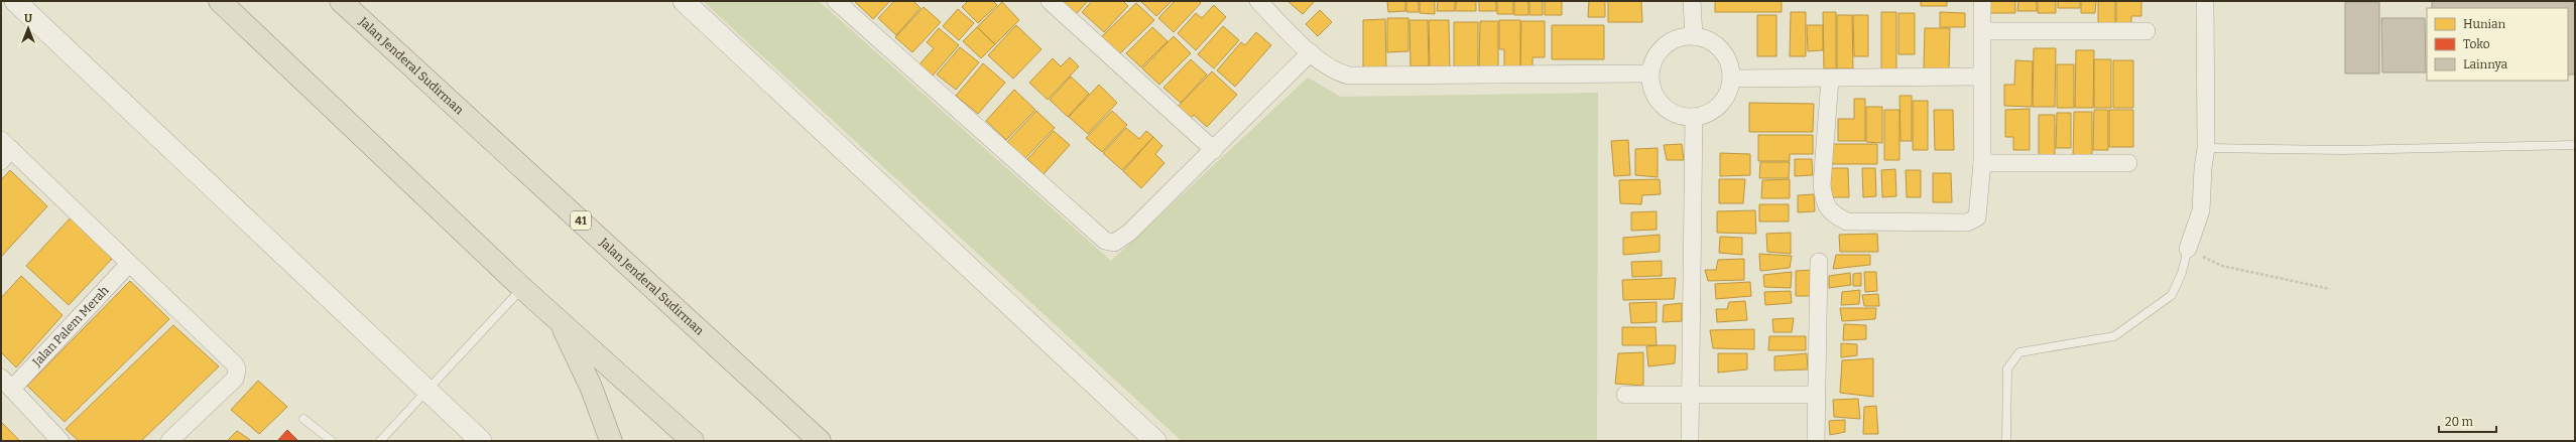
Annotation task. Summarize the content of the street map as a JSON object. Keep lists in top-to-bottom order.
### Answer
{
  "streets": {
    "highway": ["Jalan Jenderal Sudirman", "41"],
    "street": ["Jalan Palem Merah"]
  },
  "legend": ["Hunian", "Toko", "Lainnya"],
  "scale_bar": "20 m",
  "north": "top"
}
